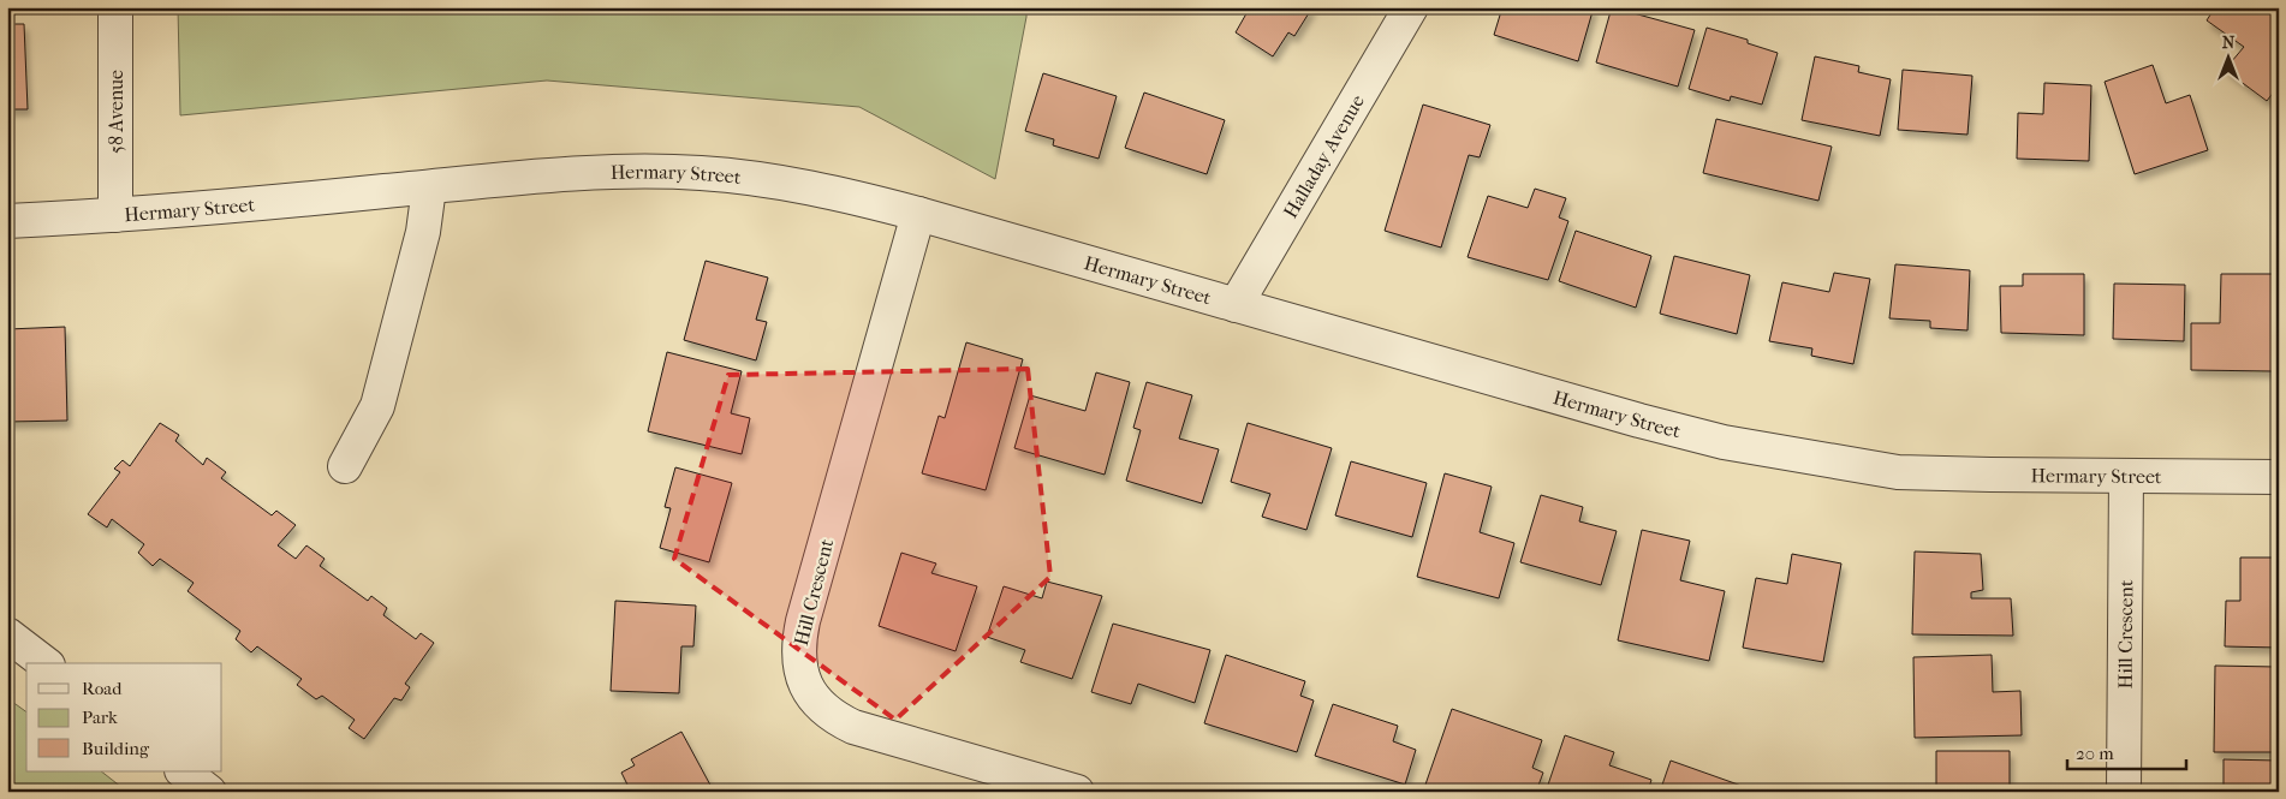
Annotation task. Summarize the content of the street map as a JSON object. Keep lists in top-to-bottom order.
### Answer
{
  "streets": {
    "street": [
      "58 Avenue",
      "Halladay Avenue",
      "Hermary Street",
      "Hill Crescent"
    ]
  },
  "crossings": [
    ["58 Avenue", "Hermary Street"],
    ["Halladay Avenue", "Hermary Street"],
    ["Hermary Street", "Hill Crescent"]
  ],
  "legend": ["Road", "Park", "Building"],
  "scale_bar": "20 m",
  "north": "top"
}
